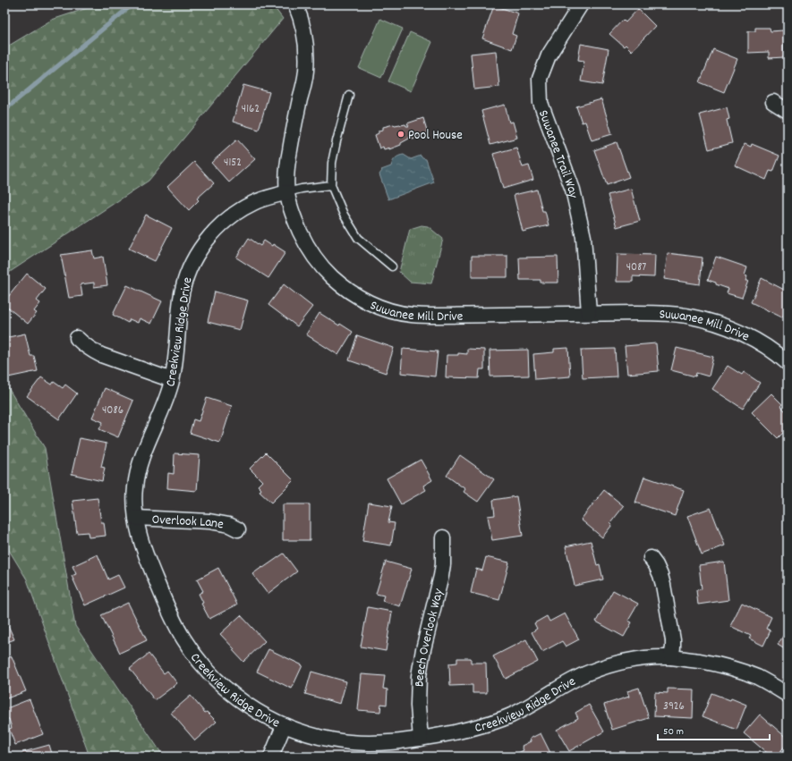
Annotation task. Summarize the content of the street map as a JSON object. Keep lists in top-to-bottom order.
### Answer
{
  "streets": {
    "street": [
      "Suwanee Trail Way",
      "Suwanee Mill Drive",
      "Creekview Ridge Drive",
      "Overlook Lane",
      "Beech Overlook Way"
    ]
  },
  "crossings": [
    ["Suwanee Trail Way", "Suwanee Mill Drive"],
    ["Suwanee Mill Drive", "Creekview Ridge Drive"],
    ["Creekview Ridge Drive", "Overlook Lane"],
    ["Creekview Ridge Drive", "Beech Overlook Way"]
  ],
  "places": ["Pool House"],
  "house_numbers": [
    "4162",
    "4152",
    "4087",
    "4086",
    "3926"
  ],
  "scale_bar": "50 m"
}
